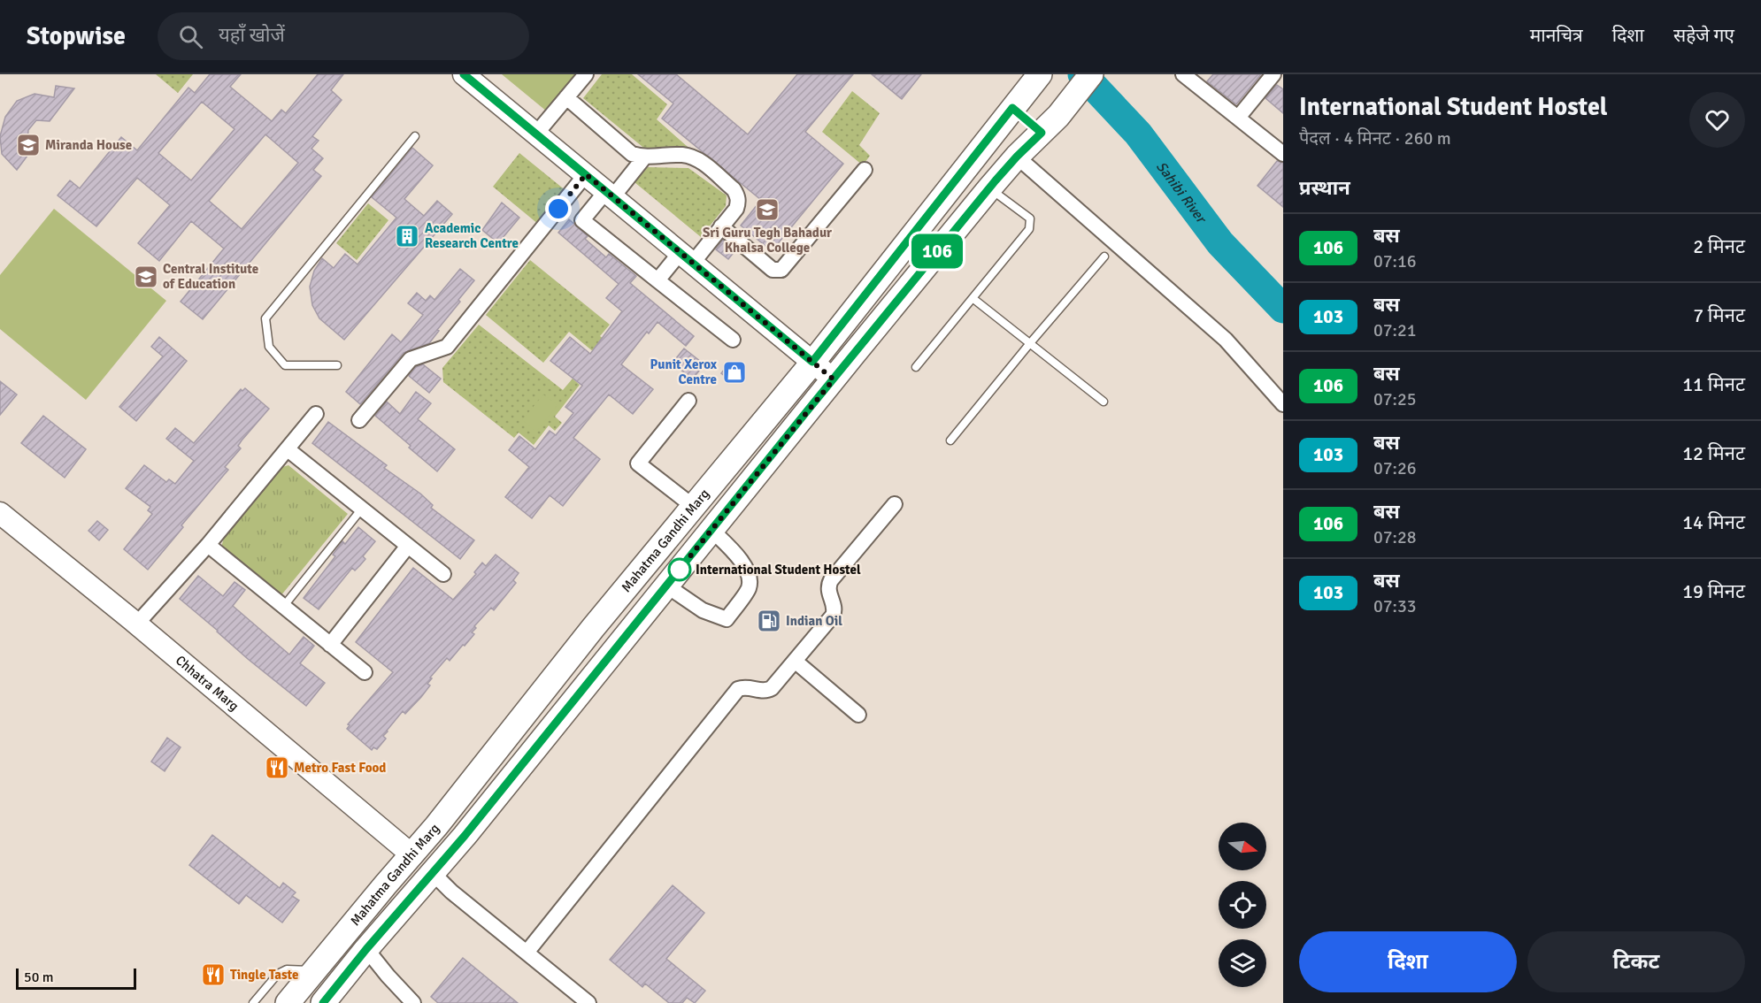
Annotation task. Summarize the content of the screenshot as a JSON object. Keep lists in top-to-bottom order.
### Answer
{
  "streets": {
    "main road": ["Mahatma Gandhi Marg"],
    "street": ["Chhatra Marg"]
  },
  "crossings": [
    ["Mahatma Gandhi Marg", "Chhatra Marg"]
  ],
  "water": ["Sahibi River"],
  "places": {
    "school or university": ["Miranda House", "Sri Guru Tegh Bahadur Khalsa College", "Central Institute of Education"],
    "building": ["Academic Research Centre"],
    "shop": ["Punit Xerox Centre"],
    "other": ["International Student Hostel"],
    "fuel station": ["Indian Oil"],
    "restaurant": ["Metro Fast Food", "Tingle Taste"]
  },
  "lines": ["bus line 106"],
  "scale_bar": "50 m",
  "north": "right",
  "page": {
    "header": "Stopwise",
    "search": "यहाँ खोजें",
    "nav": ["मानचित्र", "दिशा", "सहेजे गए"],
    "on_map": "106",
    "heading": [
      ["International Student Hostel", "पैदल · 4 मिनट · 260 m"],
      "प्रस्थान"
    ],
    "list": [
      {
        "mark": "106",
        "name": "बस",
        "note": "07:16",
        "value": "2 मिनट"
      },
      {
        "mark": "103",
        "name": "बस",
        "note": "07:21",
        "value": "7 मिनट"
      },
      {
        "mark": "106",
        "name": "बस",
        "note": "07:25",
        "value": "11 मिनट"
      },
      {
        "mark": "103",
        "name": "बस",
        "note": "07:26",
        "value": "12 मिनट"
      },
      {
        "mark": "106",
        "name": "बस",
        "note": "07:28",
        "value": "14 मिनट"
      },
      {
        "mark": "103",
        "name": "बस",
        "note": "07:33",
        "value": "19 मिनट"
      }
    ],
    "buttons": ["दिशा", "टिकट"],
    "scale": "50 m"
  }
}
